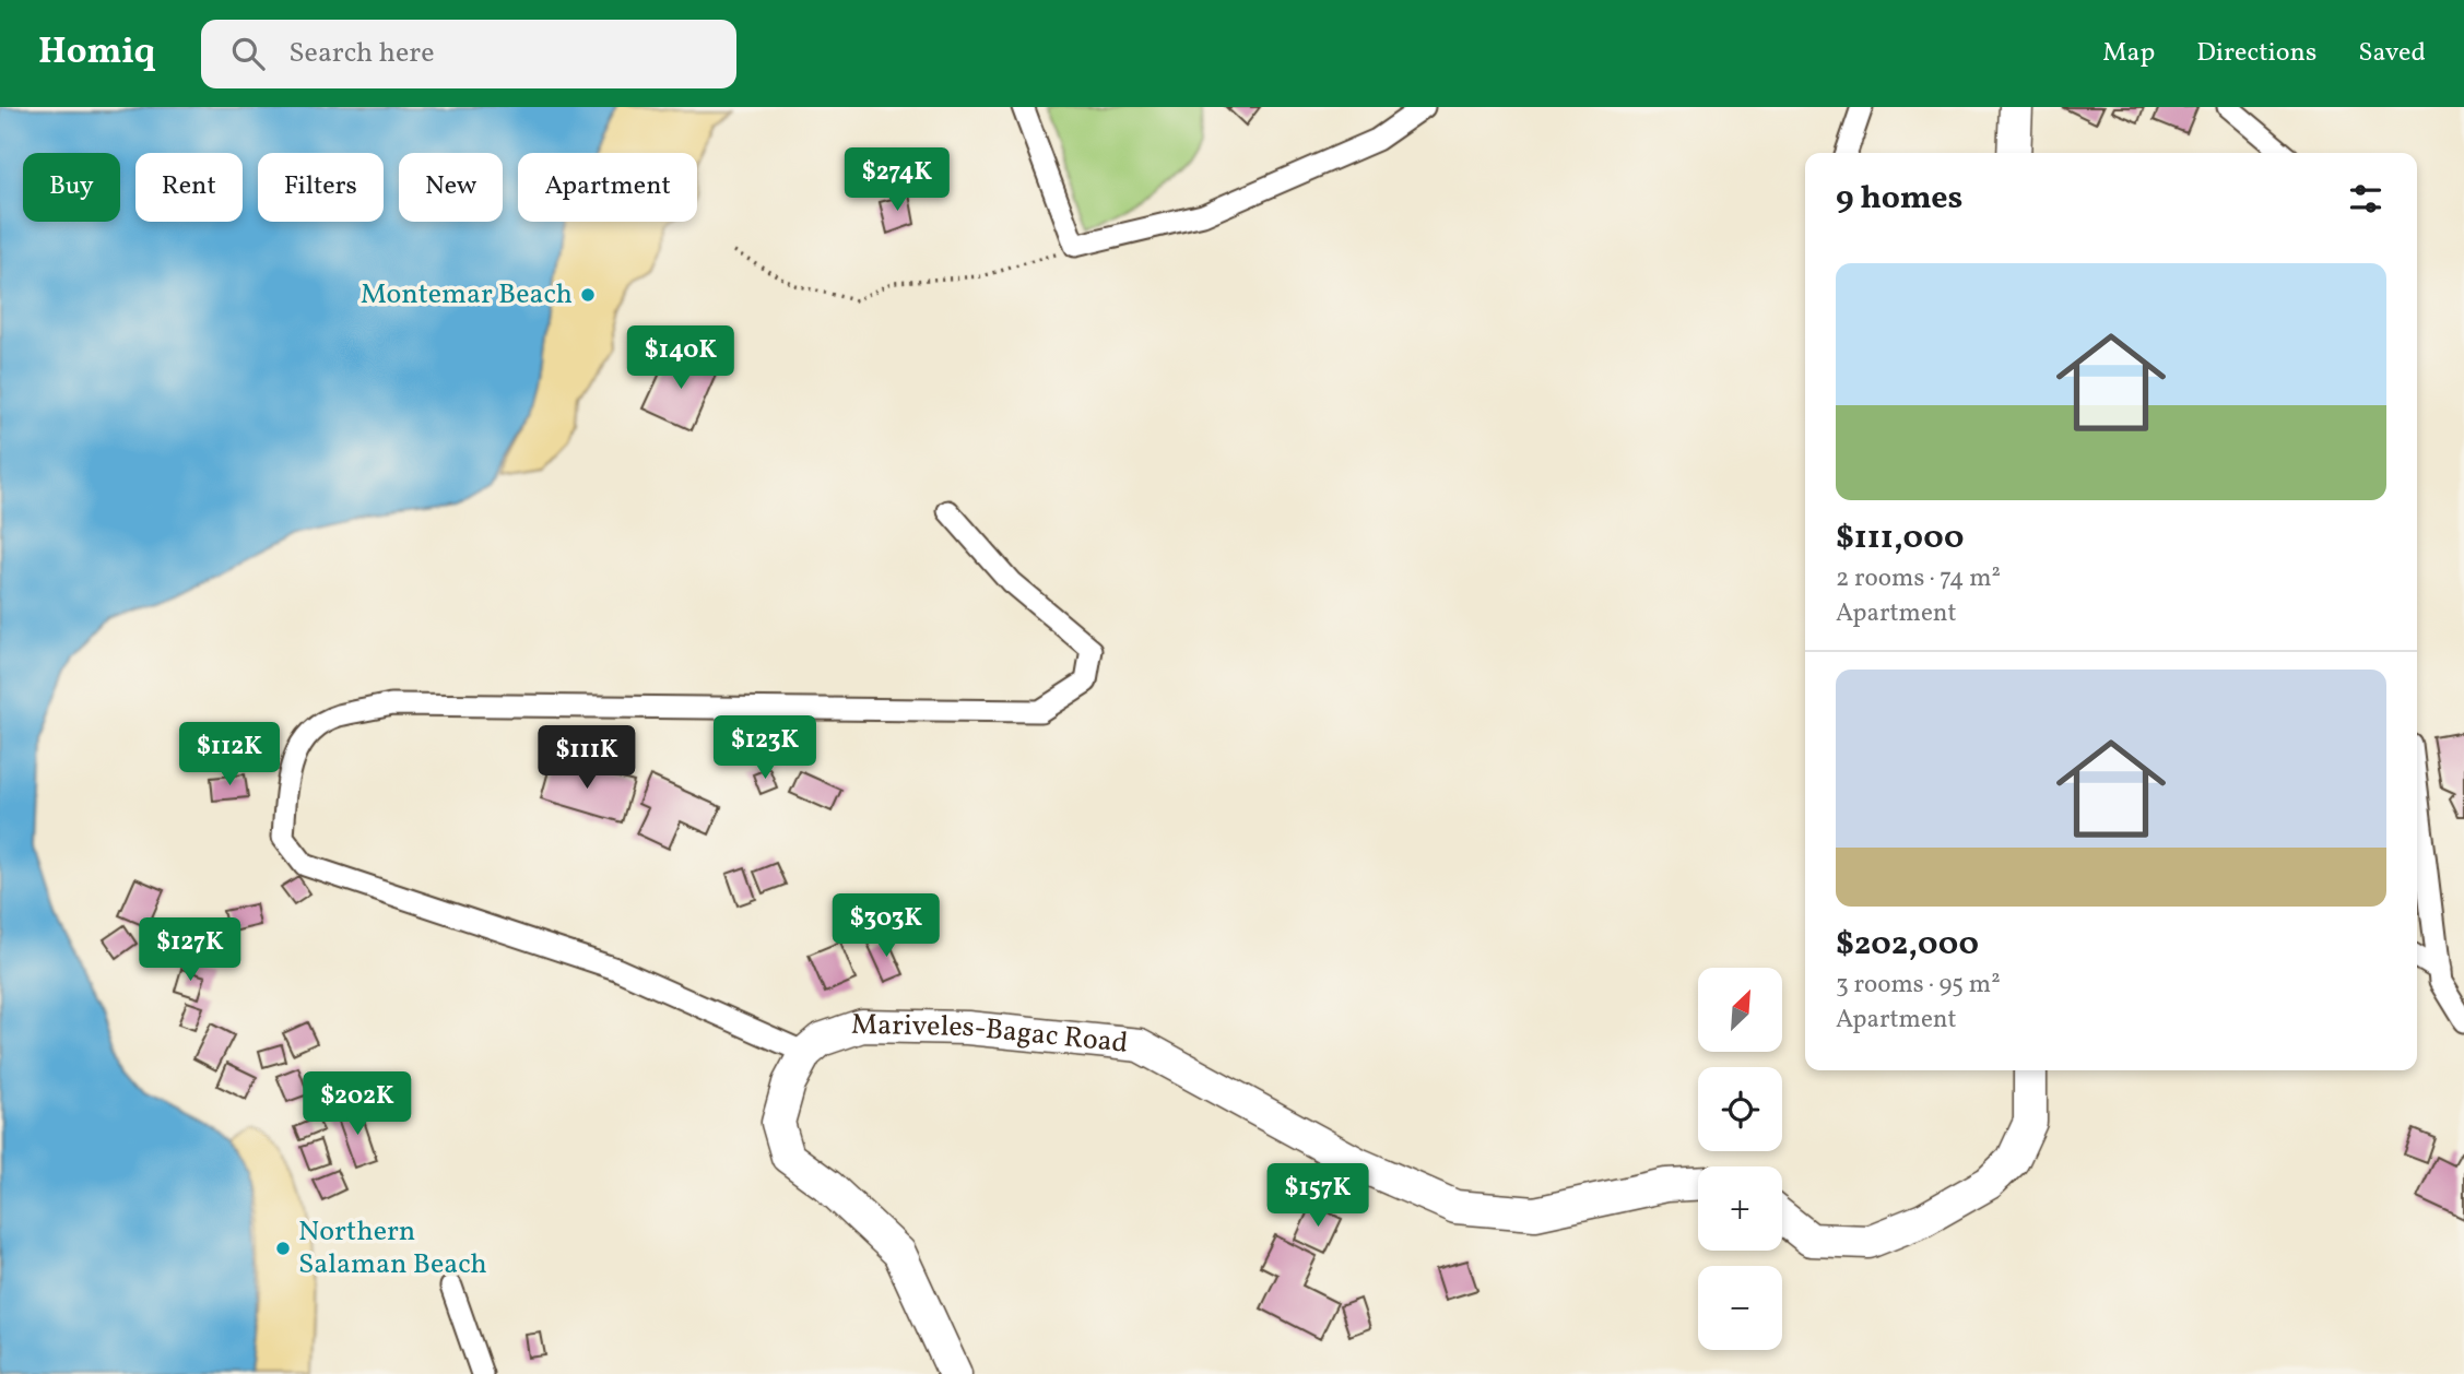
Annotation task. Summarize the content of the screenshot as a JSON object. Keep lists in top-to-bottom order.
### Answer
{
  "streets": {
    "main road": ["Mariveles-Bagac Road"]
  },
  "places": ["Montemar Beach", "Northern Salaman Beach"],
  "north": "top right",
  "page": {
    "header": "Homiq",
    "search": "Search here",
    "nav": ["Map", "Directions", "Saved"],
    "price": [
      "$274K",
      "$140K",
      "$123K",
      "$112K",
      "$111K",
      "$303K",
      "$127K",
      "$202K",
      "$157K"
    ],
    "chip": [
      "Buy",
      "Rent",
      "Filters",
      "New",
      "Apartment"
    ],
    "heading": "9 homes",
    "list": [
      {
        "name": "$111,000",
        "note": "2 rooms · 74 m² · Apartment"
      },
      {
        "name": "$202,000",
        "note": "3 rooms · 95 m² · Apartment"
      }
    ],
    "map_buttons": ["+", "−"]
  }
}
